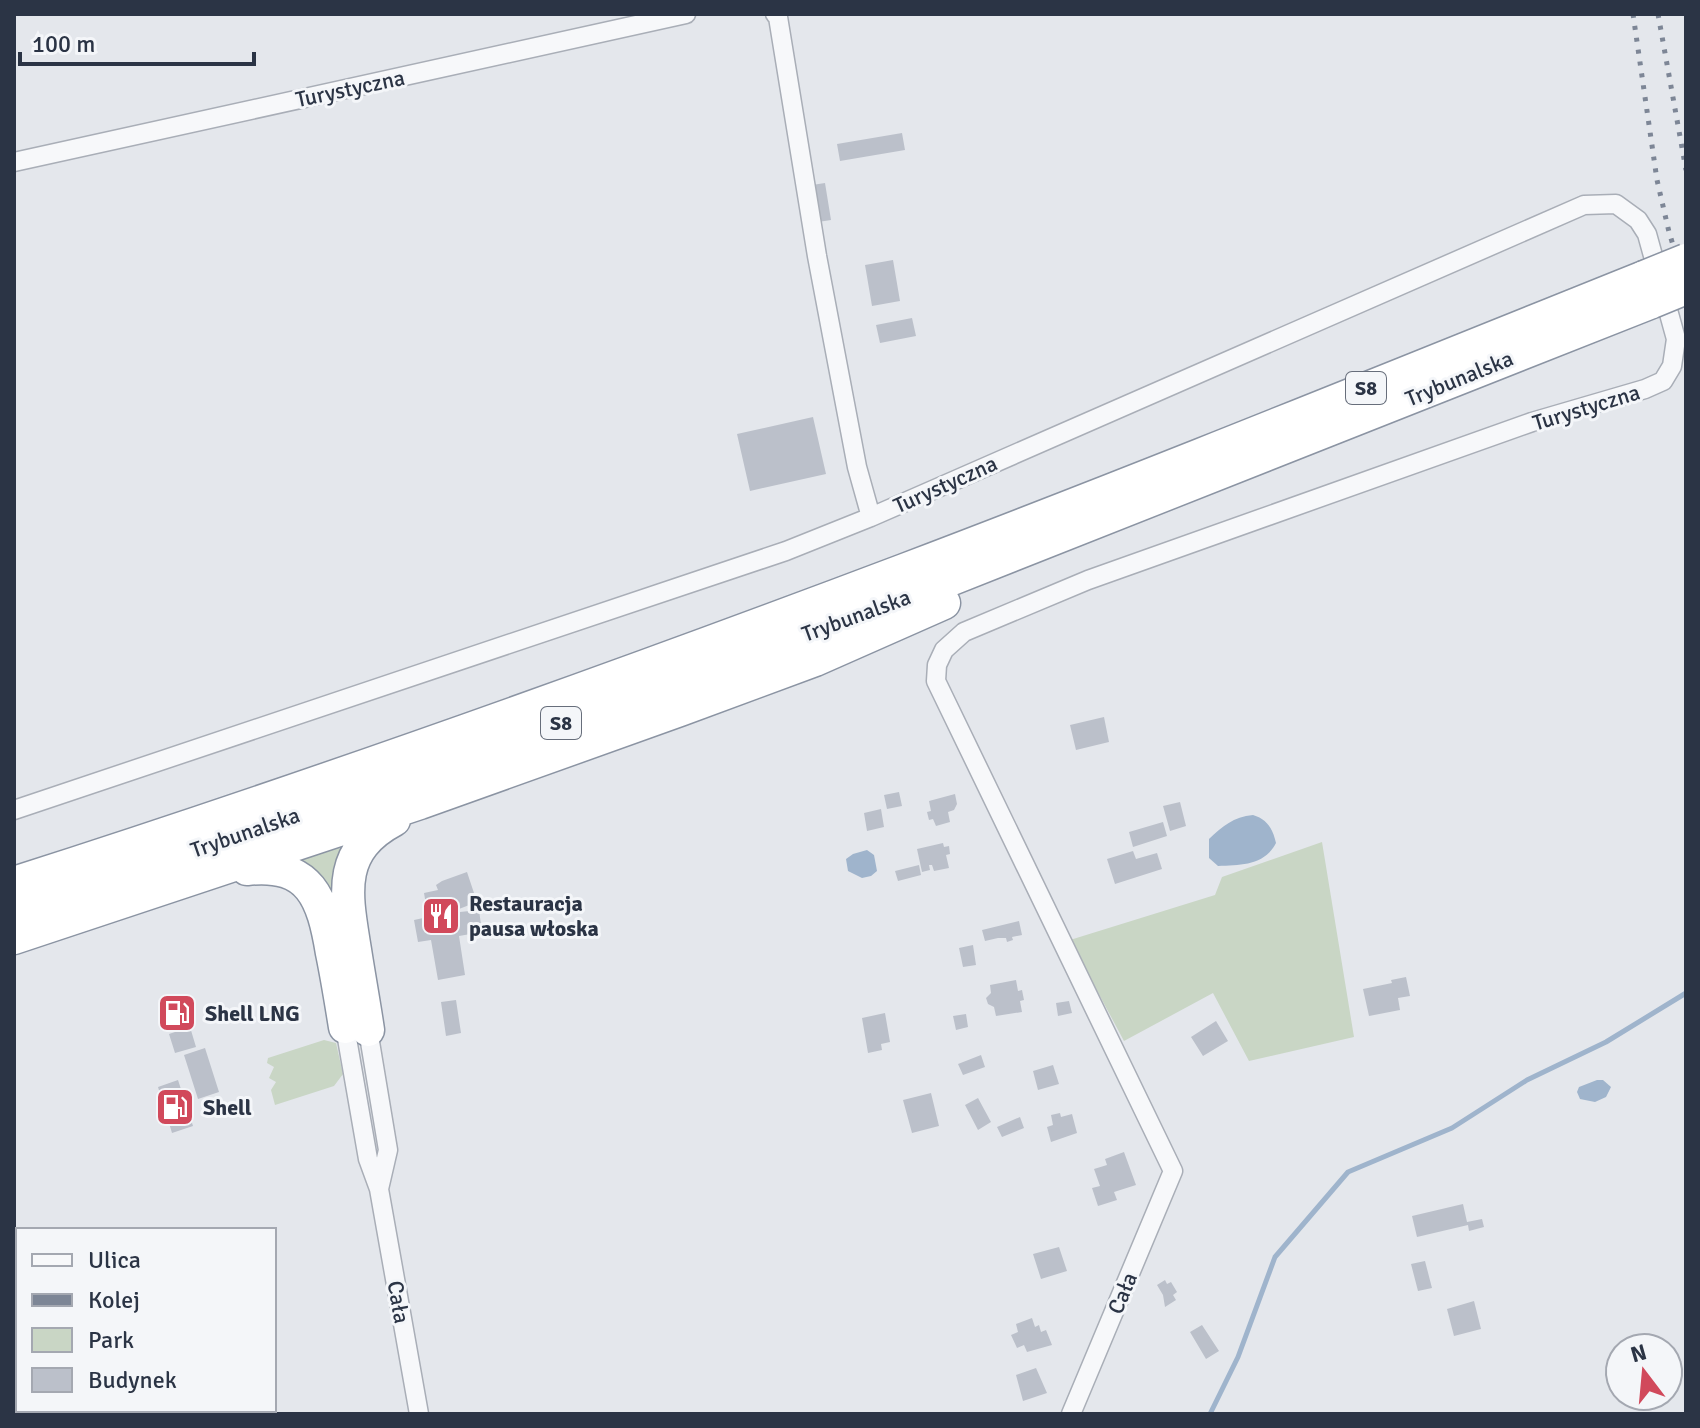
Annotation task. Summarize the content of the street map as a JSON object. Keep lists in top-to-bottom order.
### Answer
{
  "streets": {
    "highway": ["Trybunalska", "S8"],
    "street": ["Turystyczna", "Cała"]
  },
  "crossings": [
    ["Turystyczna", "Cała"]
  ],
  "places": {
    "restaurant": ["Restauracja pausa włoska"],
    "fuel station": ["Shell LNG", "Shell"]
  },
  "legend": [
    "Ulica",
    "Kolej",
    "Park",
    "Budynek"
  ],
  "scale_bar": "100 m",
  "north": "top"
}
